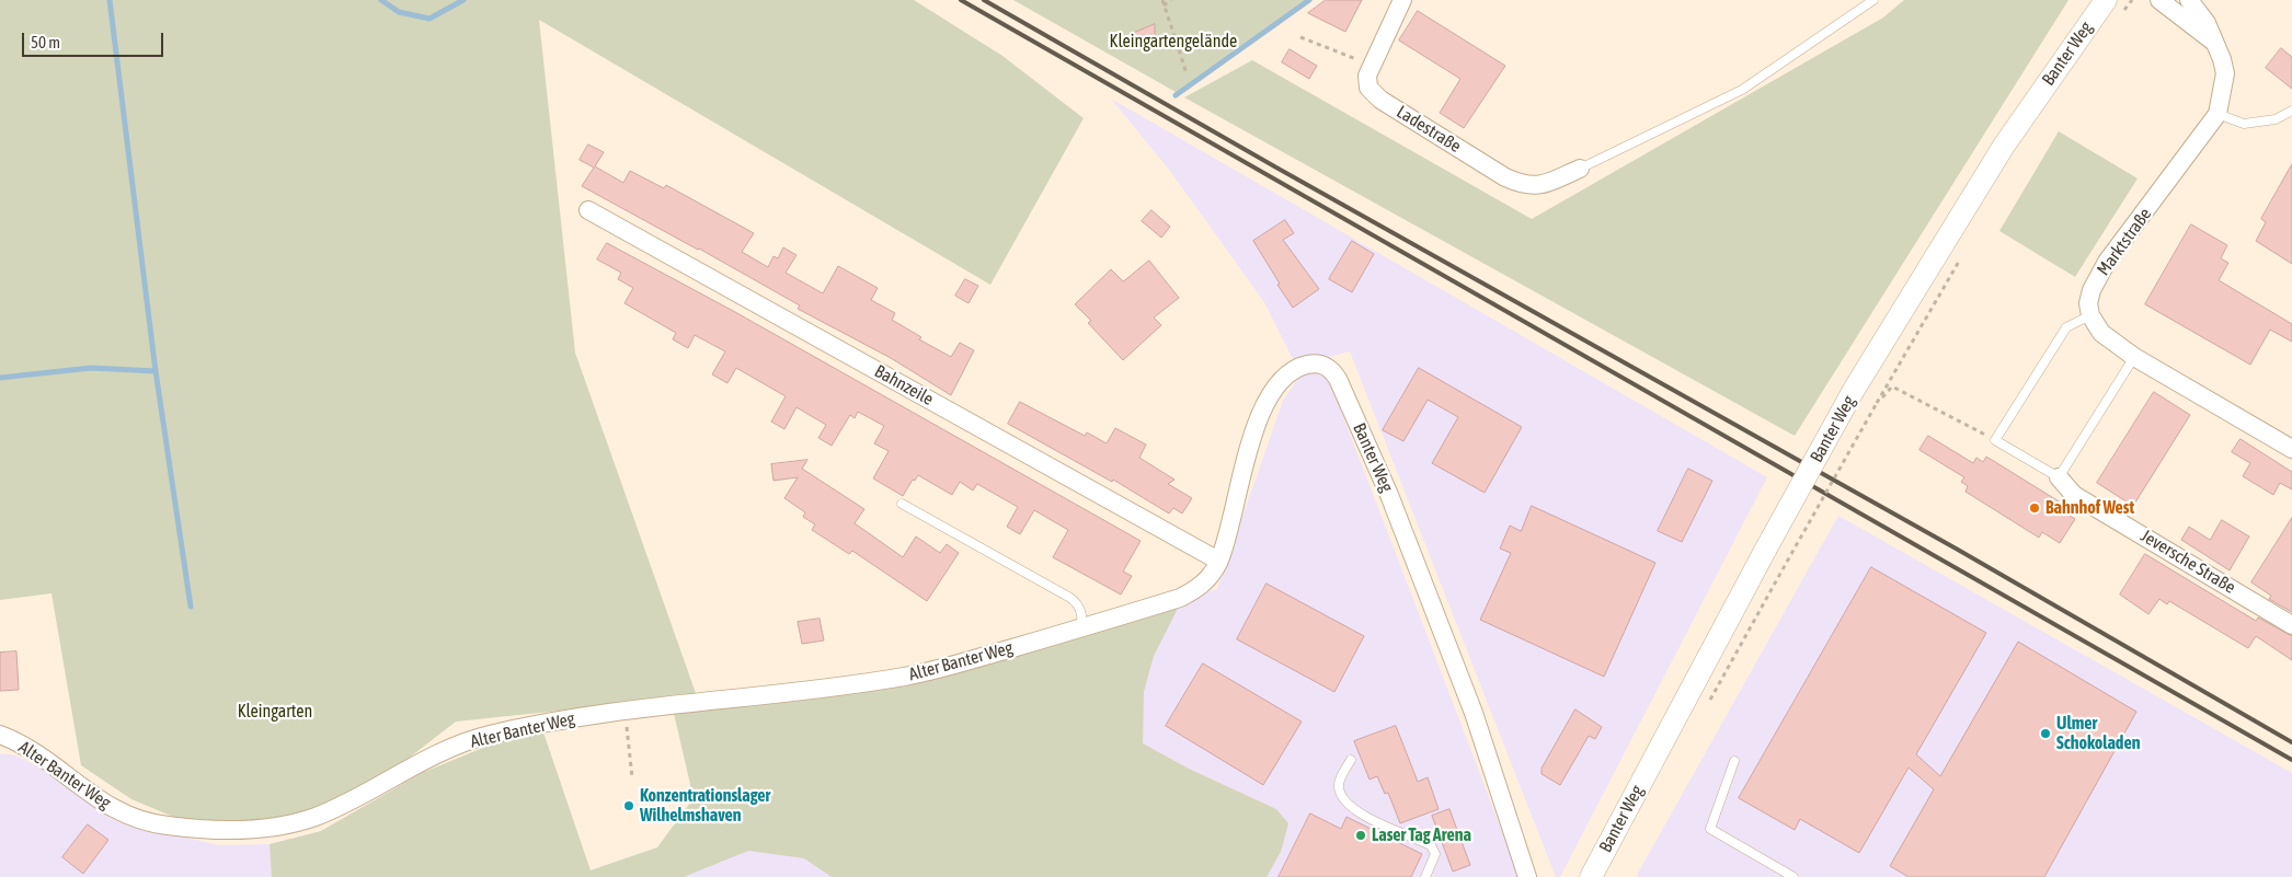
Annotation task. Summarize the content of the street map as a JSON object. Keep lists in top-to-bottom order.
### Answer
{
  "streets": {
    "street": [
      "Banter Weg",
      "Ladestraße",
      "Marktstraße",
      "Bahnzeile",
      "Jeversche Straße",
      "Alter Banter Weg"
    ]
  },
  "crossings": [
    ["Banter Weg", "Alter Banter Weg"],
    ["Bahnzeile", "Alter Banter Weg"]
  ],
  "parks": ["Kleingartengelände", "Kleingarten"],
  "places": [
    "Bahnhof West",
    "Ulmer Schokoladen",
    "Konzentrationslager Wilhelmshaven",
    "Laser Tag Arena"
  ],
  "scale_bar": "50 m"
}
